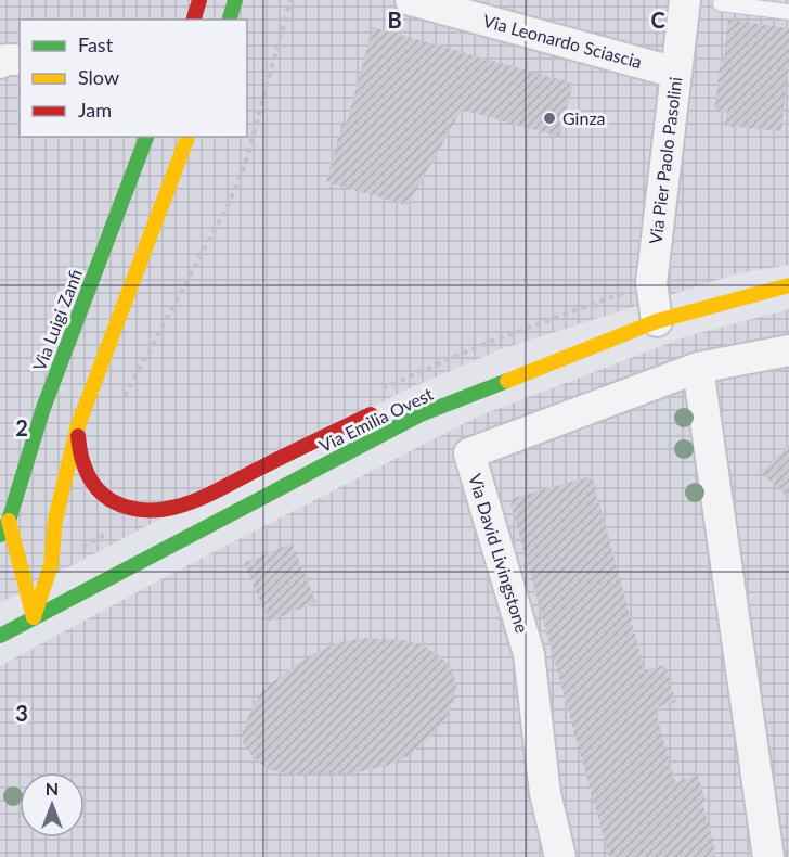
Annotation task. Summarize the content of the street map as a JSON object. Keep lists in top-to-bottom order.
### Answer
{
  "streets": {
    "street": [
      "Via Leonardo Sciascia",
      "Via Pier Paolo Pasolini",
      "Via Luigi Zanfi",
      "Via Emilia Ovest",
      "Via David Livingstone"
    ]
  },
  "crossings": [
    ["Via Leonardo Sciascia", "Via Pier Paolo Pasolini"],
    ["Via Pier Paolo Pasolini", "Via Emilia Ovest"]
  ],
  "places": ["Ginza"],
  "legend": ["Fast", "Slow", "Jam"],
  "north": "top",
  "grid": {
    "columns": ["B", "C"],
    "rows": ["2", "3"]
  }
}
